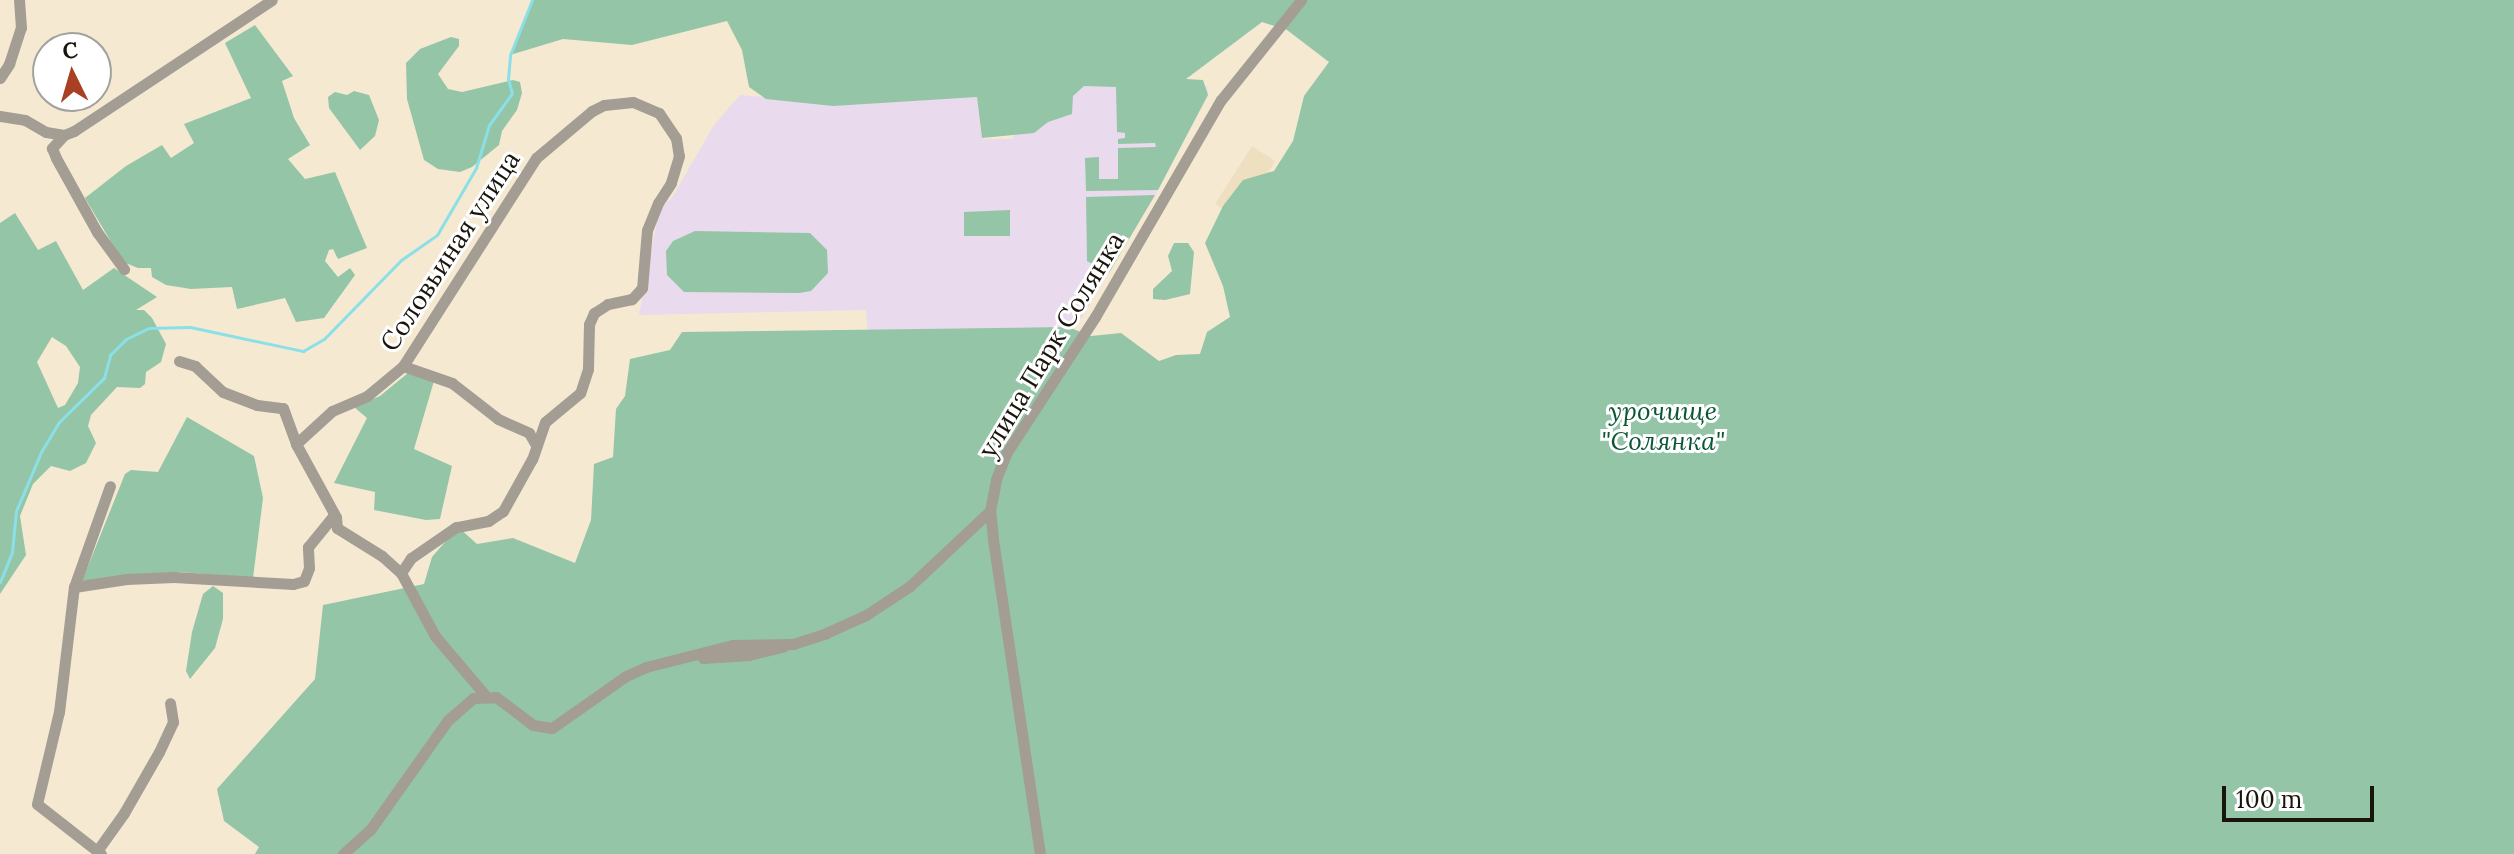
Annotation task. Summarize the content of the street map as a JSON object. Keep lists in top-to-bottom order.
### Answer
{
  "streets": {
    "street": ["Соловьиная улица", "улица Парк Солянка"]
  },
  "parks": ["урочище \"Солянка\""],
  "scale_bar": "100 m",
  "north": "top"
}
